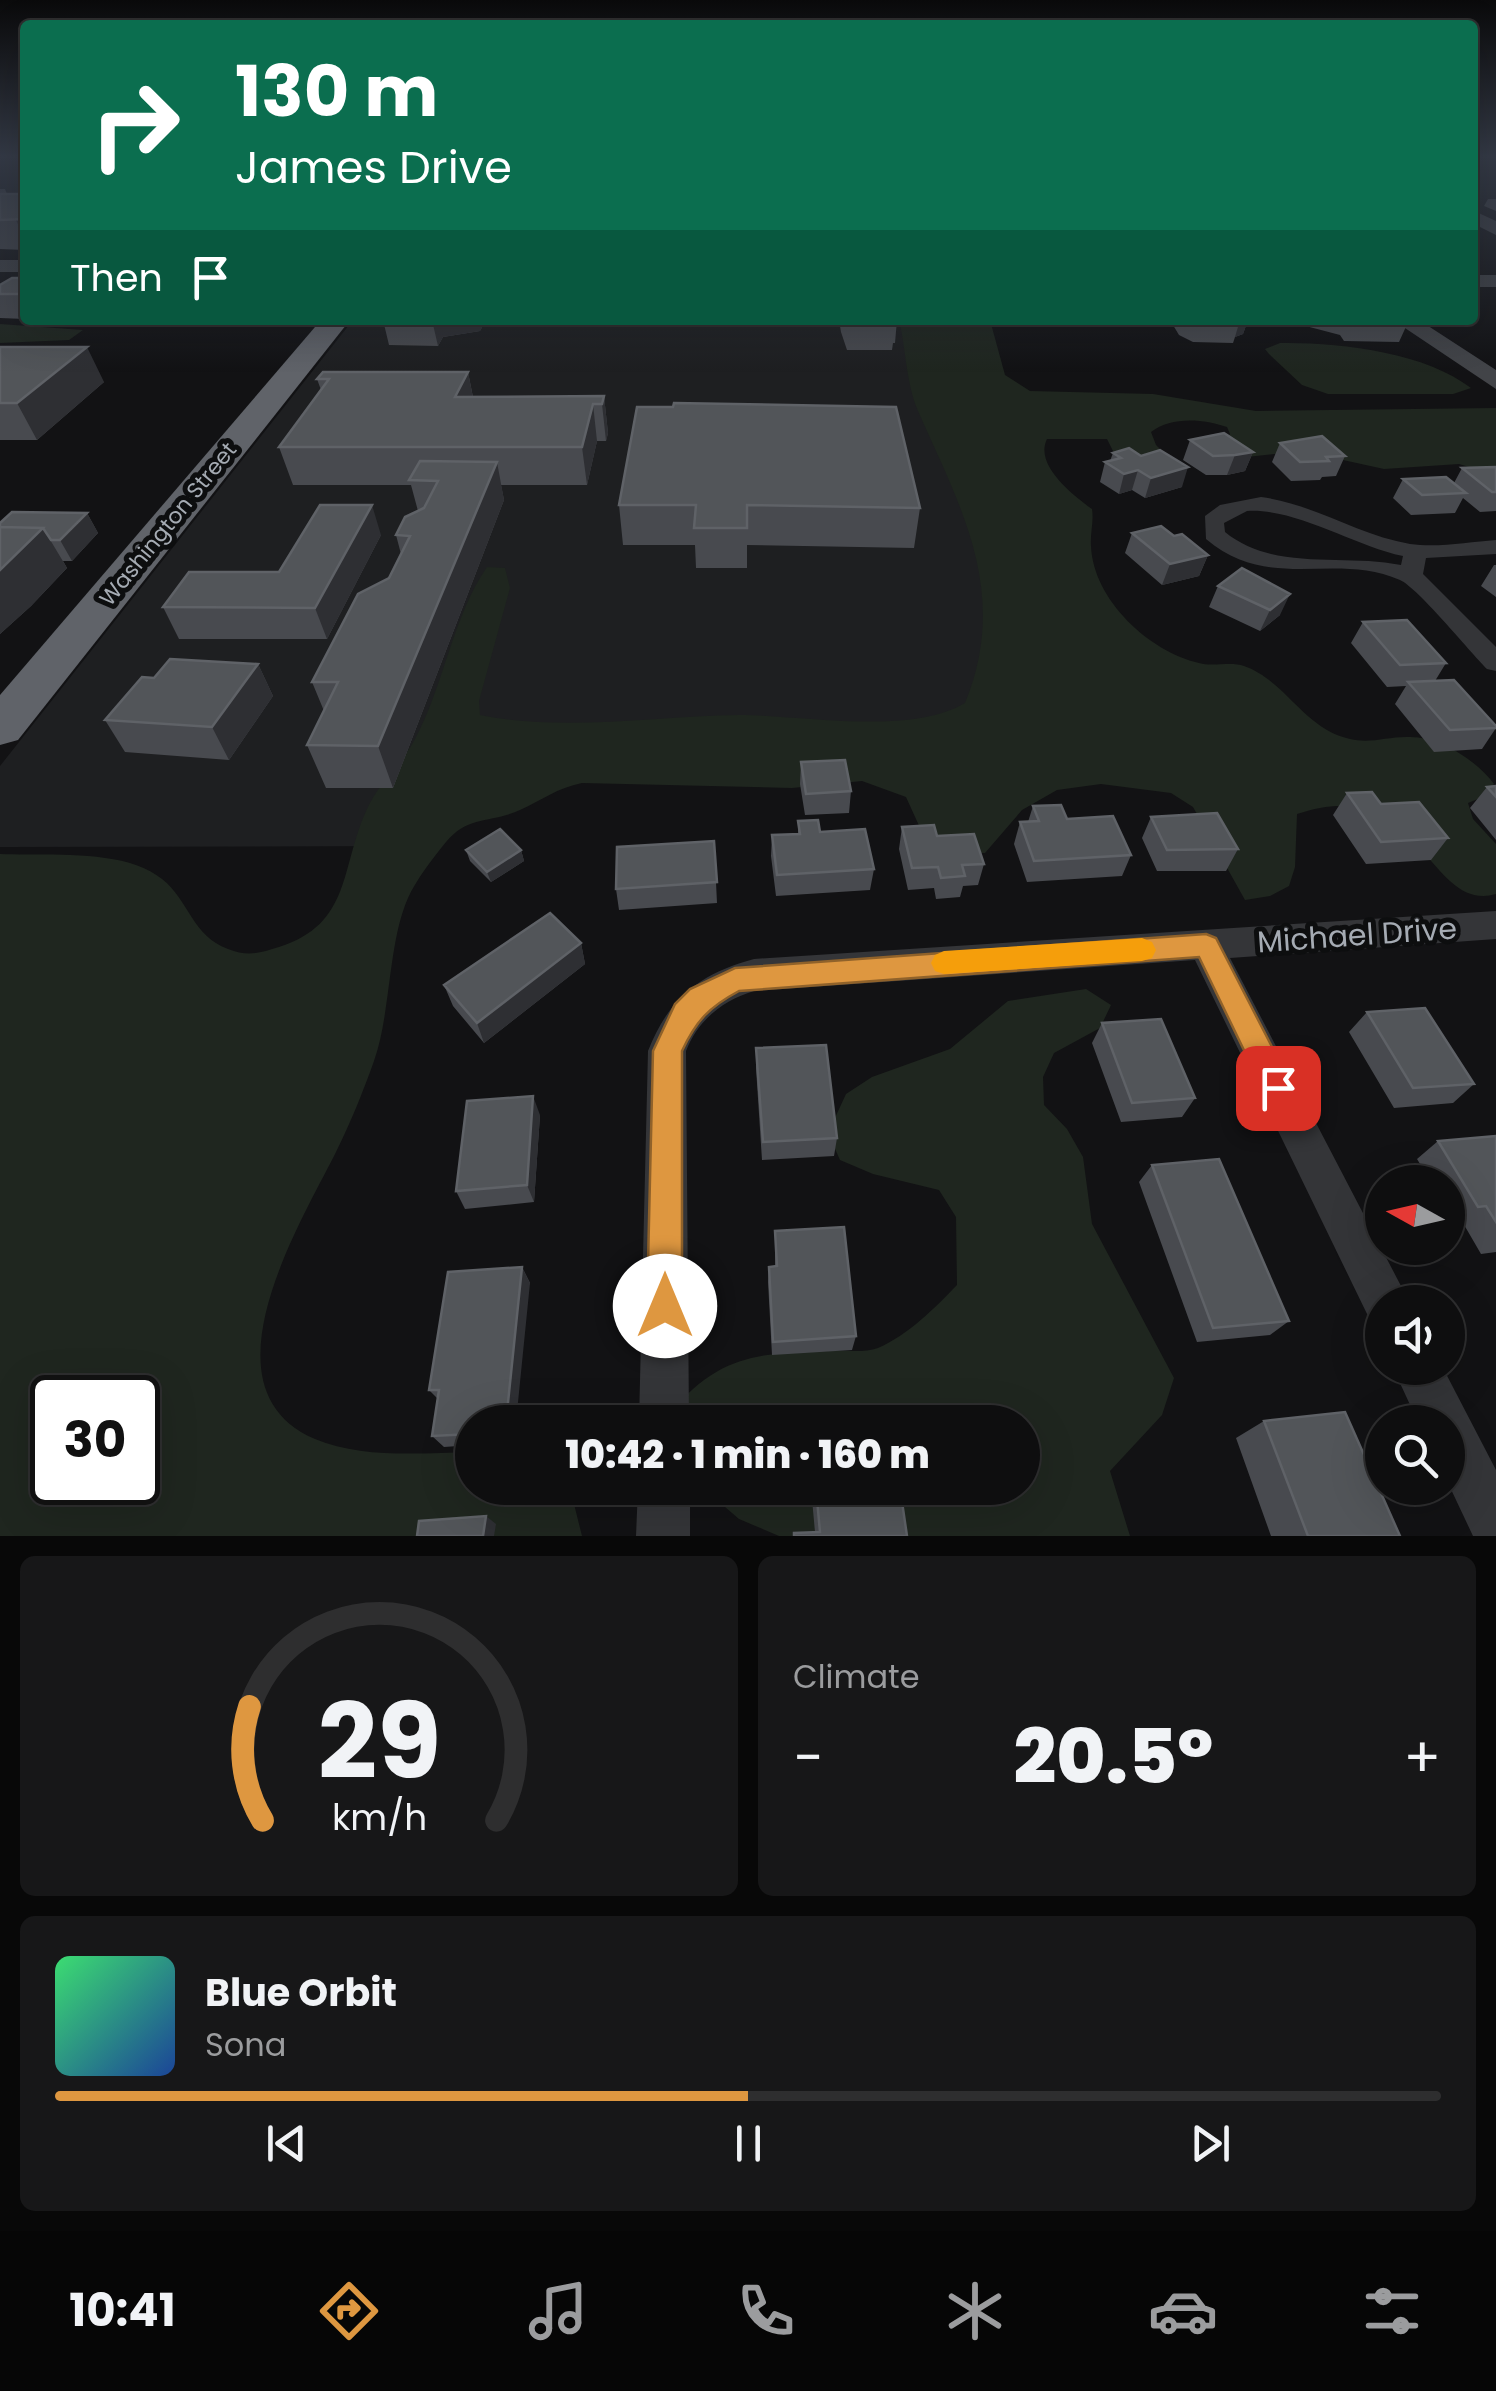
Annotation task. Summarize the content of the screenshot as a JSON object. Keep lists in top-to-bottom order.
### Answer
{
  "streets": {
    "highway": ["Washington Street"],
    "street": ["Michael Drive"]
  },
  "north": "left",
  "page": {
    "turn": ["130 m", "James Drive"],
    "then": "Then",
    "limit": "30",
    "trip": "10:42 · 1 min · 160 m",
    "tile": "Climate",
    "heat": ["−", "20.5°", "+"],
    "song": ["Blue Orbit", "Sona"],
    "tabs": "10:41",
    "gauge": ["29", "km/h"]
  }
}
